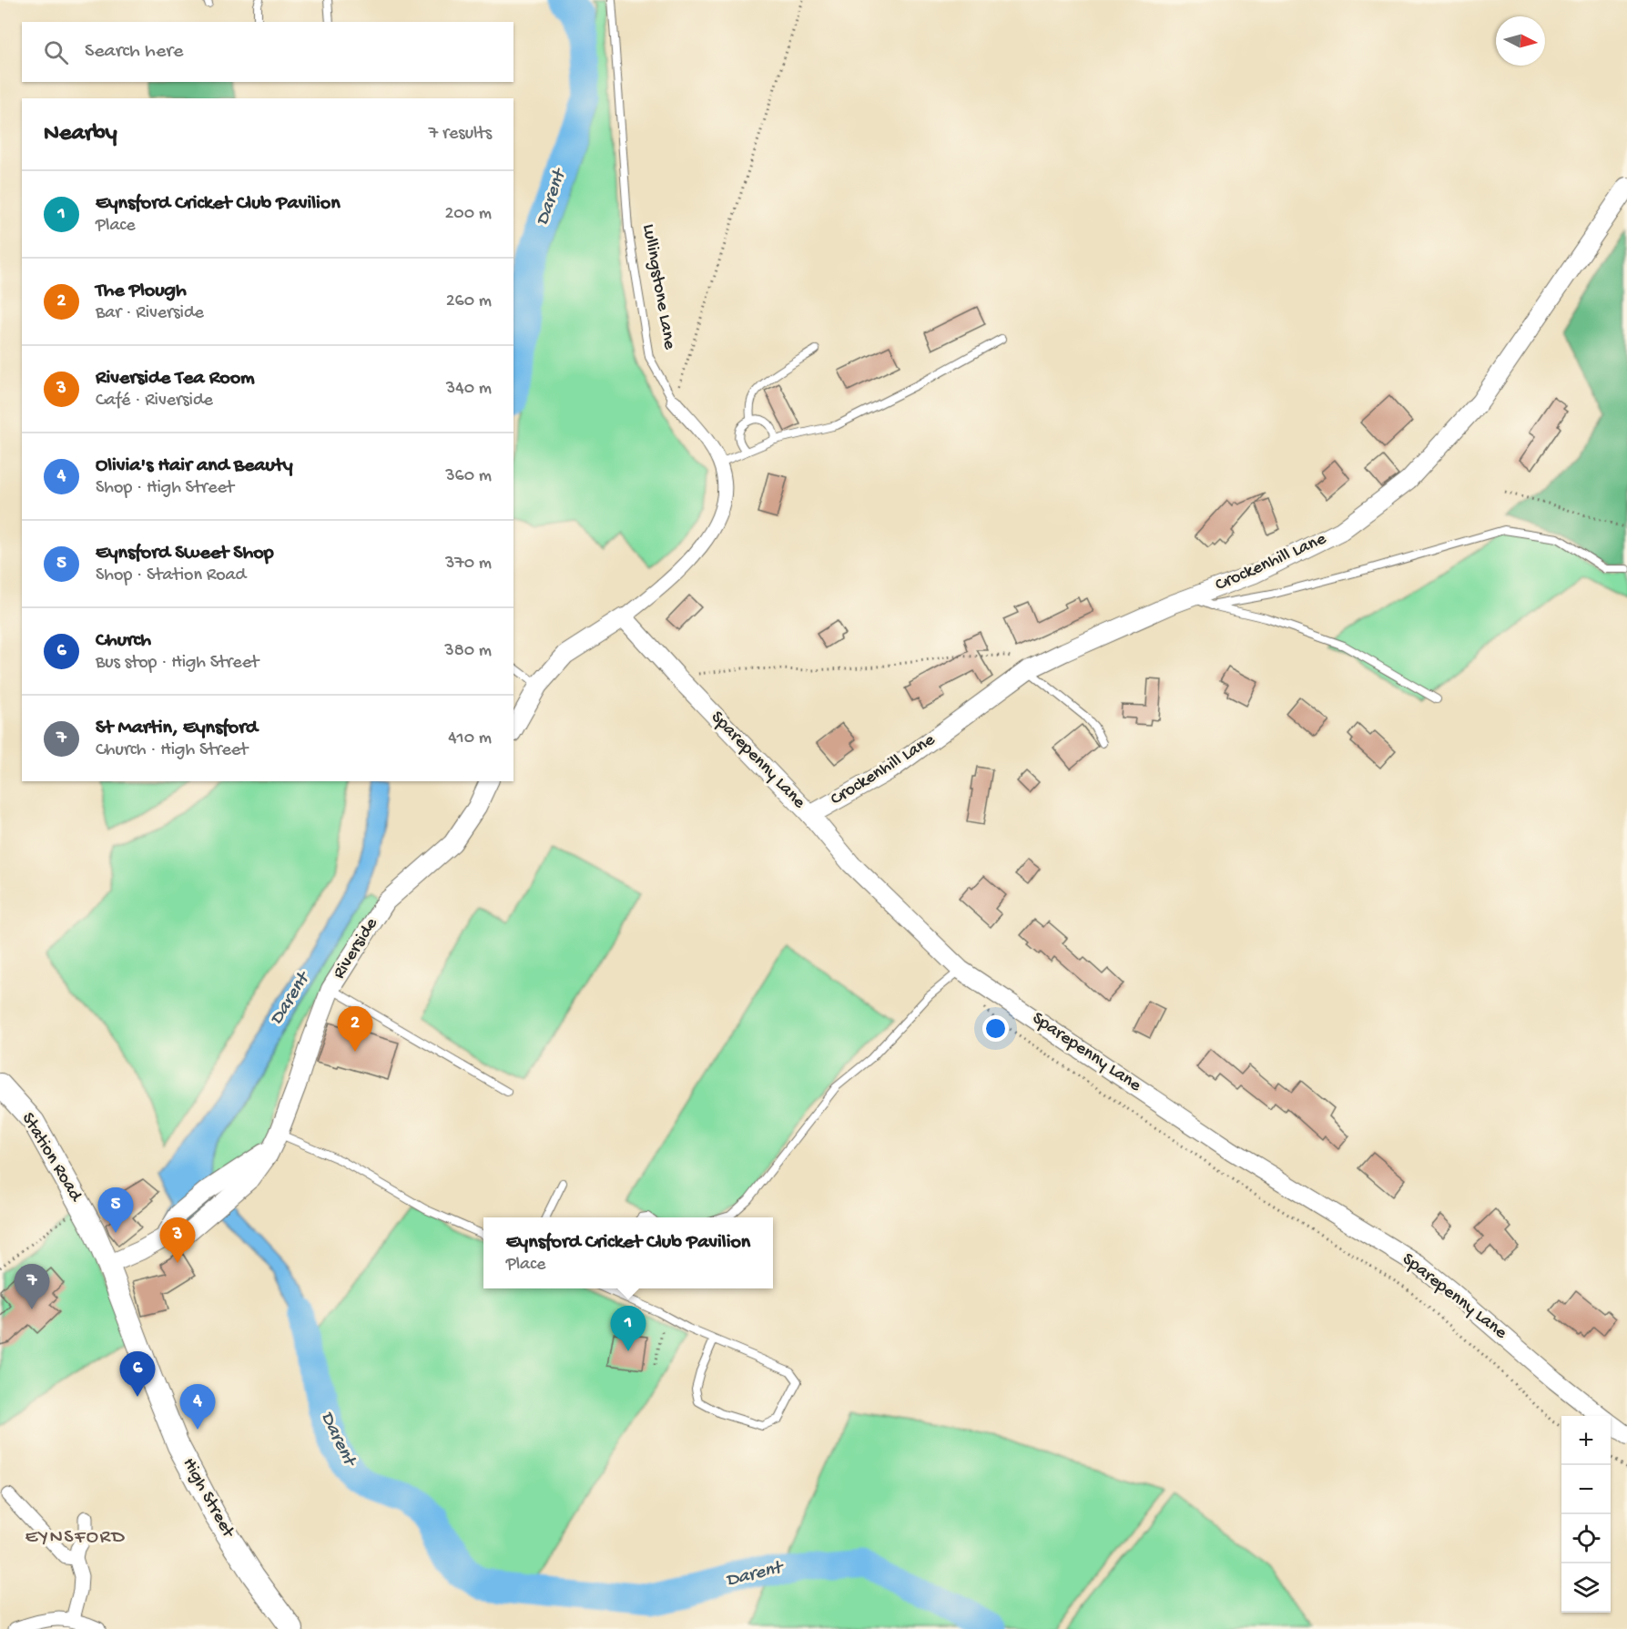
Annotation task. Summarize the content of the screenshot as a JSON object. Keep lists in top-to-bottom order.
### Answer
{
  "streets": {
    "main road": ["Station Road", "High Street"],
    "street": [
      "Lullingstone Lane",
      "Crockenhill Lane",
      "Sparepenny Lane",
      "Riverside"
    ]
  },
  "crossings": [
    ["Lullingstone Lane", "Sparepenny Lane"],
    ["Crockenhill Lane", "Sparepenny Lane"],
    ["Riverside", "Station Road"],
    ["Riverside", "High Street"],
    ["Station Road", "High Street"]
  ],
  "districts": ["EYNSFORD"],
  "water": ["Darent"],
  "north": "right",
  "page": {
    "search": "Search here",
    "heading": ["Nearby", "7 results"],
    "list": [
      {
        "mark": "1",
        "name": "Eynsford Cricket Club Pavilion",
        "note": "Place",
        "value": "200 m"
      },
      {
        "mark": "2",
        "name": "The Plough",
        "note": "Bar · Riverside",
        "value": "260 m"
      },
      {
        "mark": "3",
        "name": "Riverside Tea Room",
        "note": "Café · Riverside",
        "value": "340 m"
      },
      {
        "mark": "4",
        "name": "Olivia's Hair and Beauty",
        "note": "Shop · High Street",
        "value": "360 m"
      },
      {
        "mark": "5",
        "name": "Eynsford Sweet Shop",
        "note": "Shop · Station Road",
        "value": "370 m"
      },
      {
        "mark": "6",
        "name": "Church",
        "note": "Bus stop · High Street",
        "value": "380 m"
      },
      {
        "mark": "7",
        "name": "St Martin, Eynsford",
        "note": "Church · High Street",
        "value": "410 m"
      }
    ],
    "pins": [
      "2",
      "5",
      "3",
      "7",
      "1",
      "6",
      "4"
    ],
    "popup": ["Eynsford Cricket Club Pavilion", "Place"],
    "map_buttons": ["+", "−"]
  }
}
